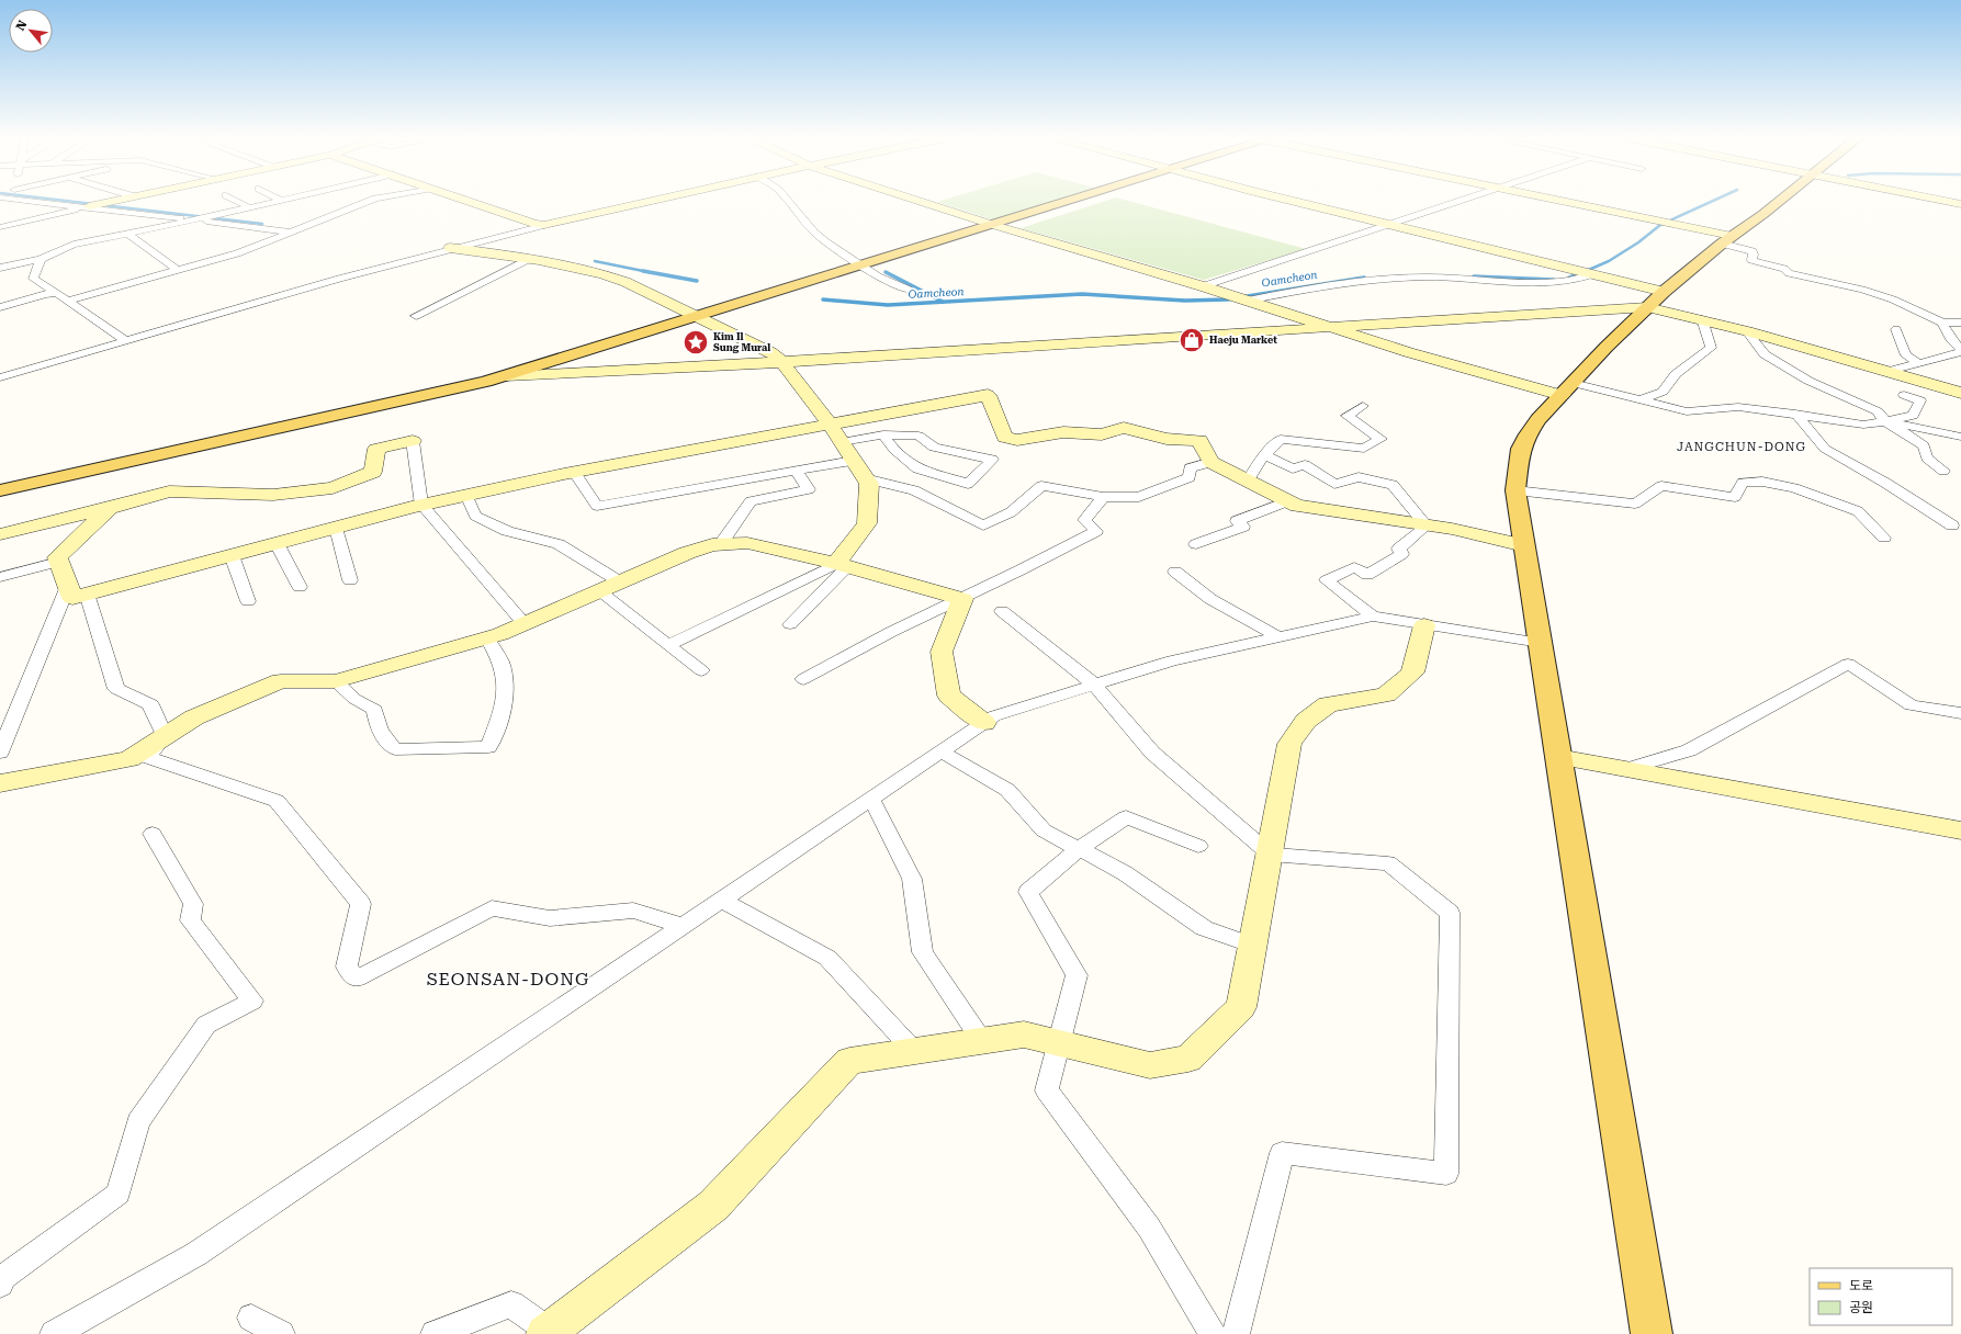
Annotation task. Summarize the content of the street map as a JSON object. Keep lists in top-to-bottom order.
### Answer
{
  "districts": ["JANGCHUN-DONG", "SEONSAN-DONG"],
  "water": ["Oamcheon"],
  "places": {
    "shop": ["Haeju Market"],
    "place": ["Kim Il Sung Mural"]
  },
  "legend": ["도로", "공원"],
  "north": "top left"
}
